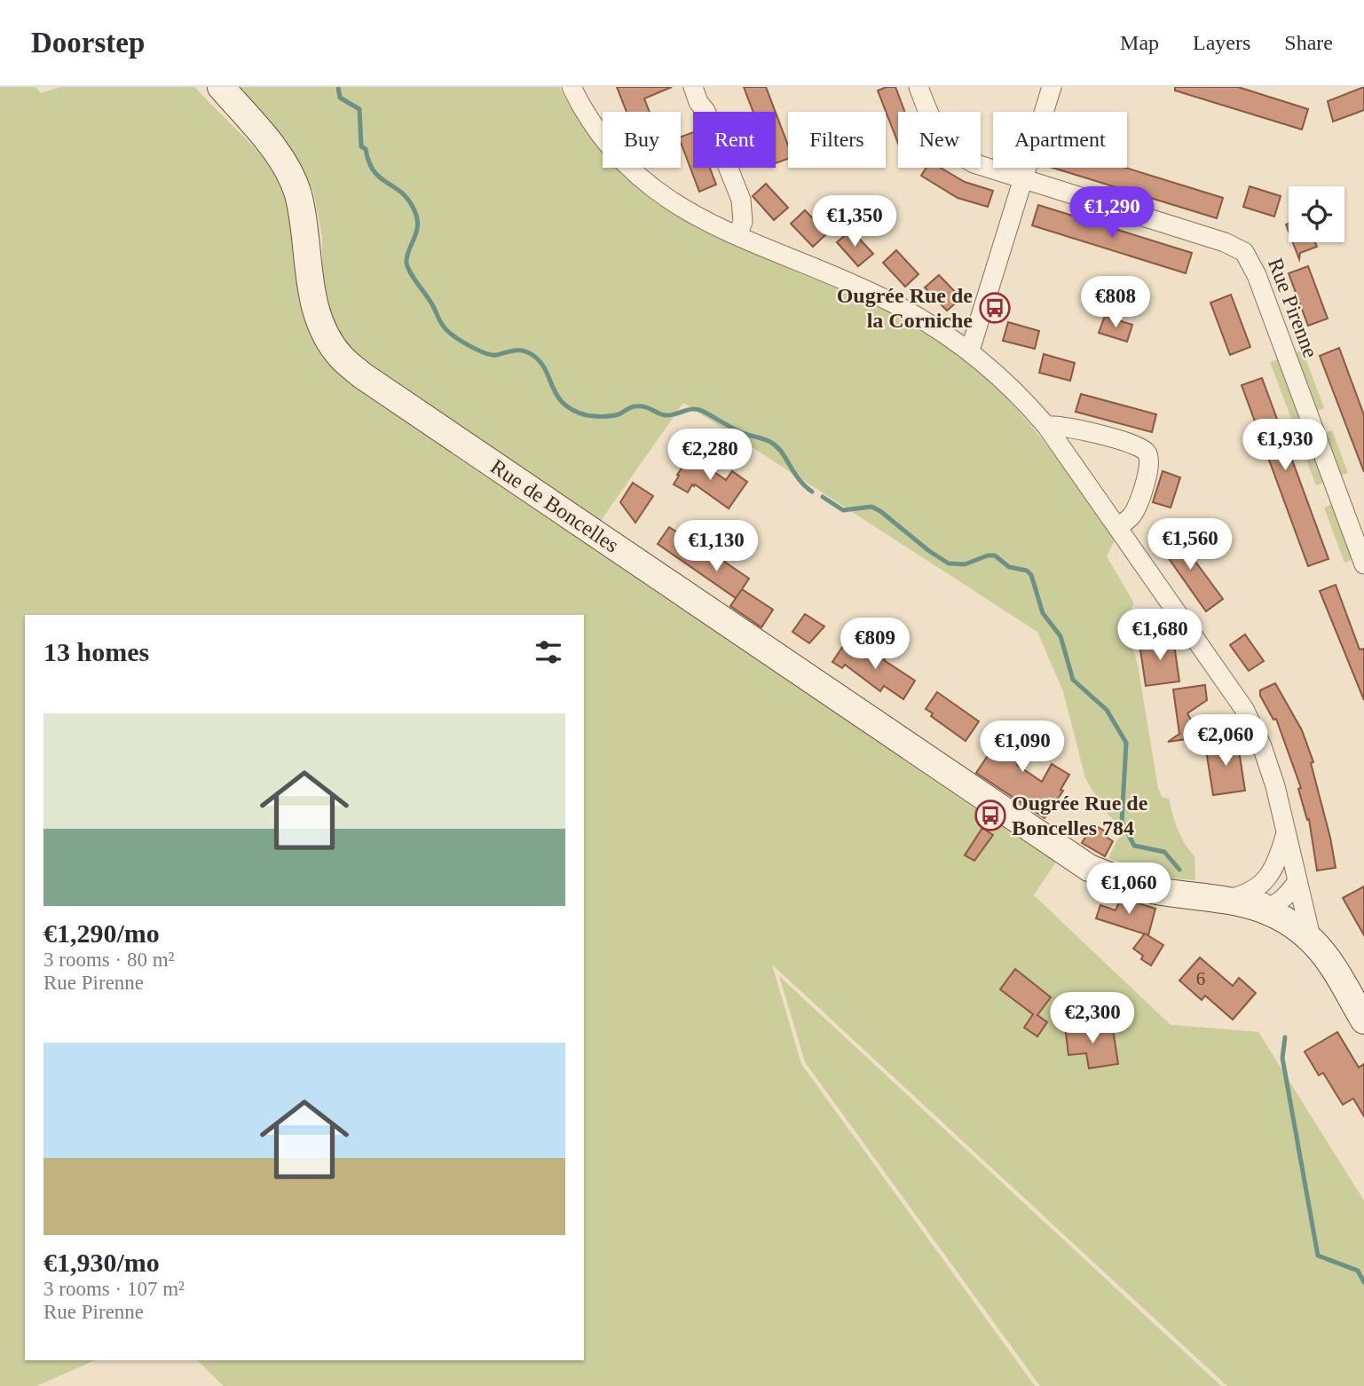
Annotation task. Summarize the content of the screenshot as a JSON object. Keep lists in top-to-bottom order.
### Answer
{
  "streets": {
    "main road": ["Rue de Boncelles"],
    "street": ["Rue Pirenne"]
  },
  "places": {
    "bus stop": ["Ougrée Rue de la Corniche", "Ougrée Rue de Boncelles 784"]
  },
  "house_numbers": ["6"],
  "page": {
    "header": "Doorstep",
    "nav": ["Map", "Layers", "Share"],
    "chip": [
      "Buy",
      "Rent",
      "Filters",
      "New",
      "Apartment"
    ],
    "price": [
      "€1,290",
      "€1,350",
      "€808",
      "€1,930",
      "€2,280",
      "€1,560",
      "€1,130",
      "€1,680",
      "€809",
      "€2,060",
      "€1,090",
      "€1,060",
      "€2,300"
    ],
    "heading": "13 homes",
    "list": [
      {
        "name": "€1,290/mo",
        "note": "3 rooms · 80 m² · Rue Pirenne"
      },
      {
        "name": "€1,930/mo",
        "note": "3 rooms · 107 m² · Rue Pirenne"
      }
    ]
  }
}
